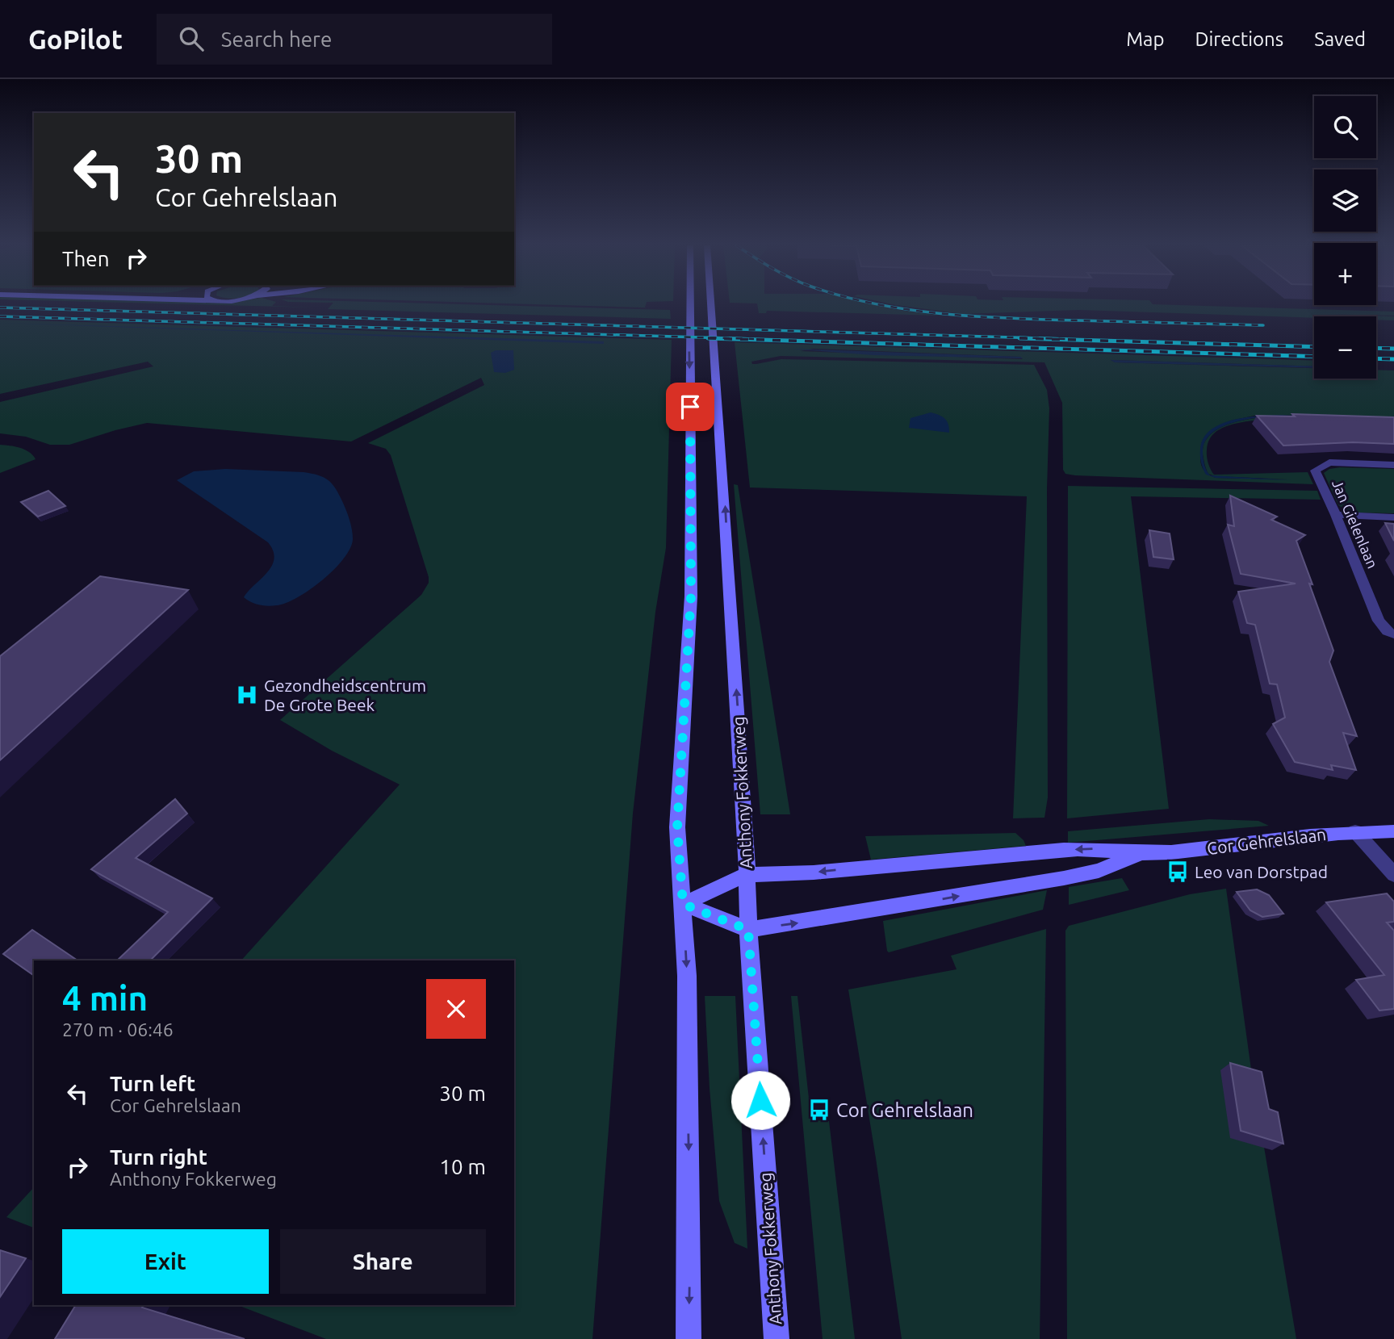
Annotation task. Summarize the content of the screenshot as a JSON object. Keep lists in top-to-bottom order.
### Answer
{
  "streets": {
    "main road": ["Anthony Fokkerweg", "Cor Gehrelslaan"],
    "street": ["Jan Gielenlaan"]
  },
  "crossings": [
    ["Anthony Fokkerweg", "Cor Gehrelslaan"]
  ],
  "places": {
    "hospital": ["Gezondheidscentrum De Grote Beek"],
    "bus stop": ["Leo van Dorstpad", "Cor Gehrelslaan"]
  },
  "page": {
    "header": "GoPilot",
    "search": "Search here",
    "nav": ["Map", "Directions", "Saved"],
    "map_buttons": ["+", "−"],
    "turn": ["30 m", "Cor Gehrelslaan"],
    "then": "Then",
    "heading": ["4 min", "270 m · 06:46"],
    "list": [
      {
        "name": "Turn left",
        "note": "Cor Gehrelslaan",
        "value": "30 m"
      },
      {
        "name": "Turn right",
        "note": "Anthony Fokkerweg",
        "value": "10 m"
      }
    ],
    "buttons": ["Exit", "Share"]
  }
}
